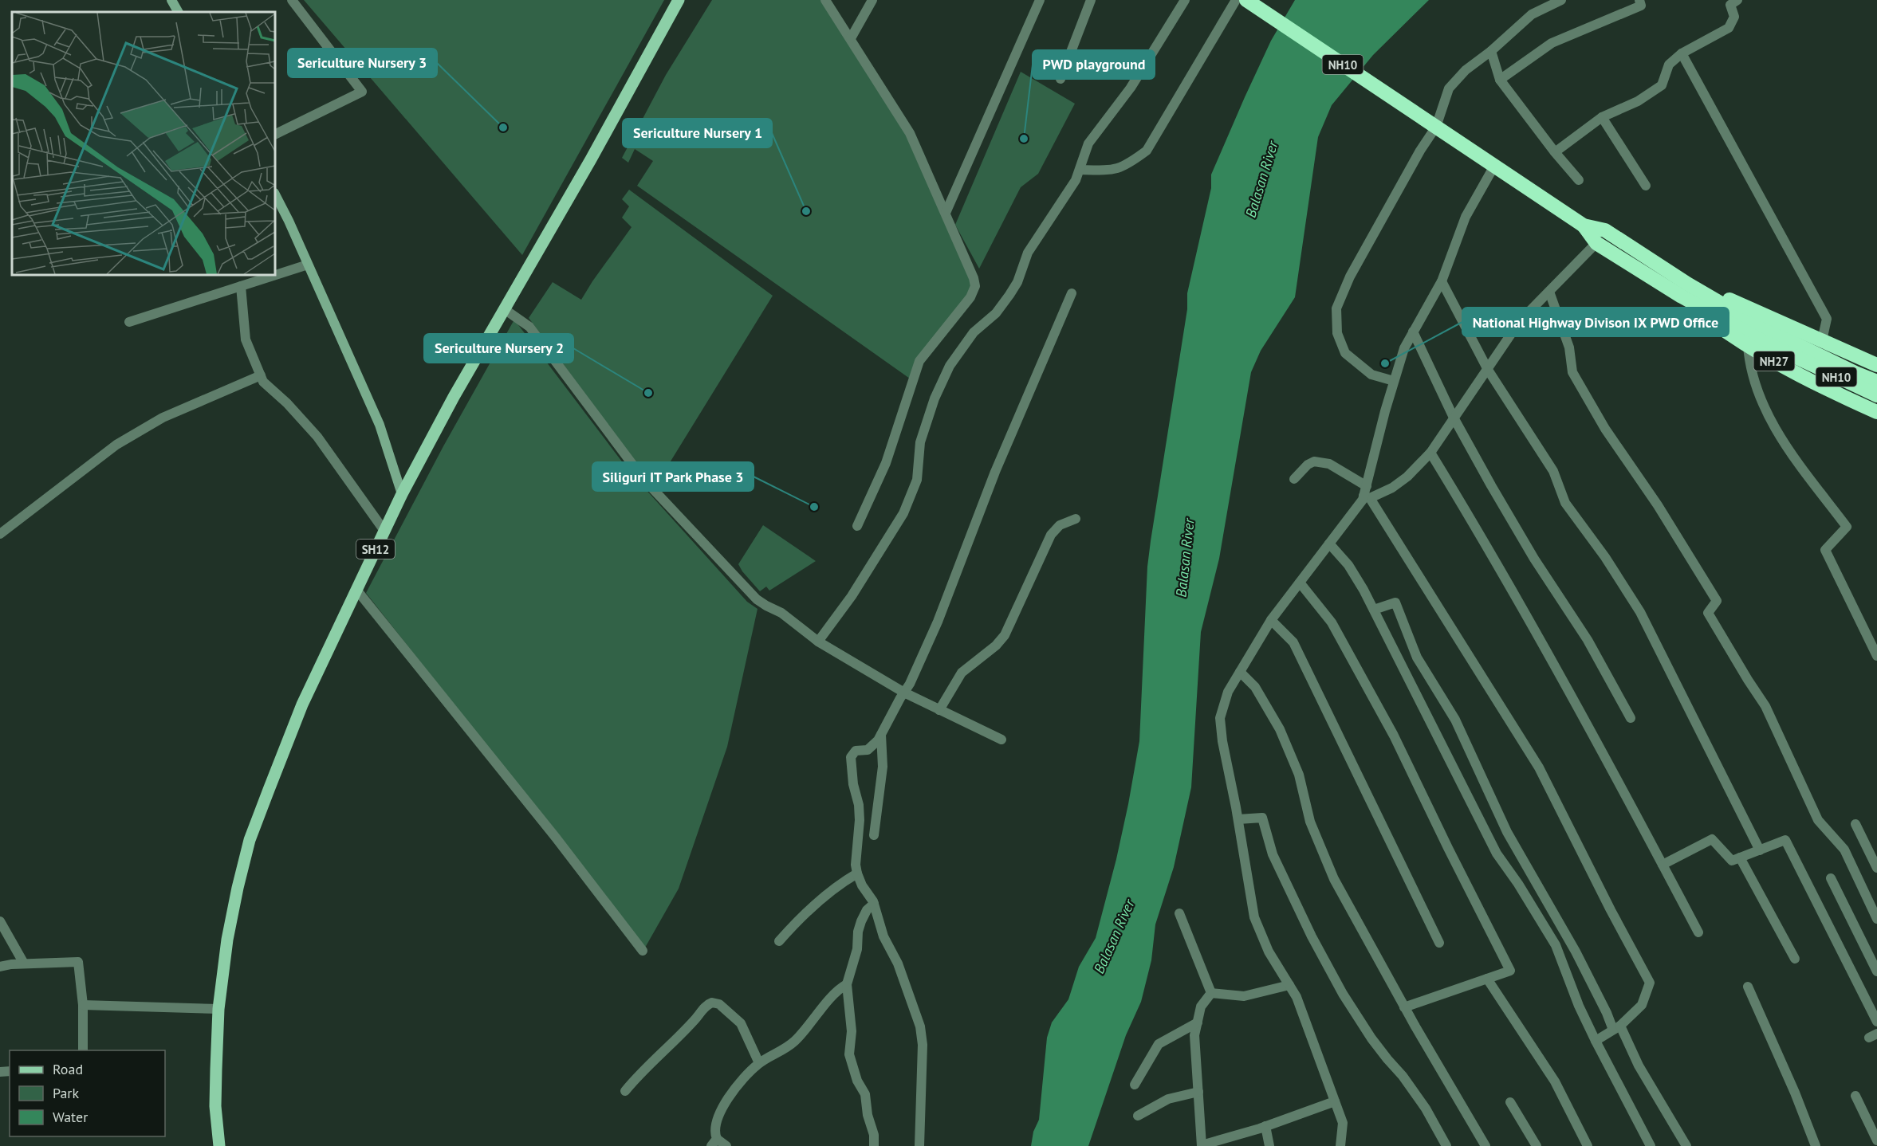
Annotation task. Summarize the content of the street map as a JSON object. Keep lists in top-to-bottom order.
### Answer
{
  "streets": {
    "highway": ["NH10", "NH27"],
    "main road": ["SH12"]
  },
  "crossings": [
    ["NH10", "NH27"]
  ],
  "water": ["Balasan River"],
  "places": [
    "Sericulture Nursery 3",
    "PWD playground",
    "Sericulture Nursery 1",
    "National Highway Divison IX PWD Office",
    "Sericulture Nursery 2",
    "Siliguri IT Park Phase 3"
  ],
  "legend": ["Road", "Park", "Water"]
}
